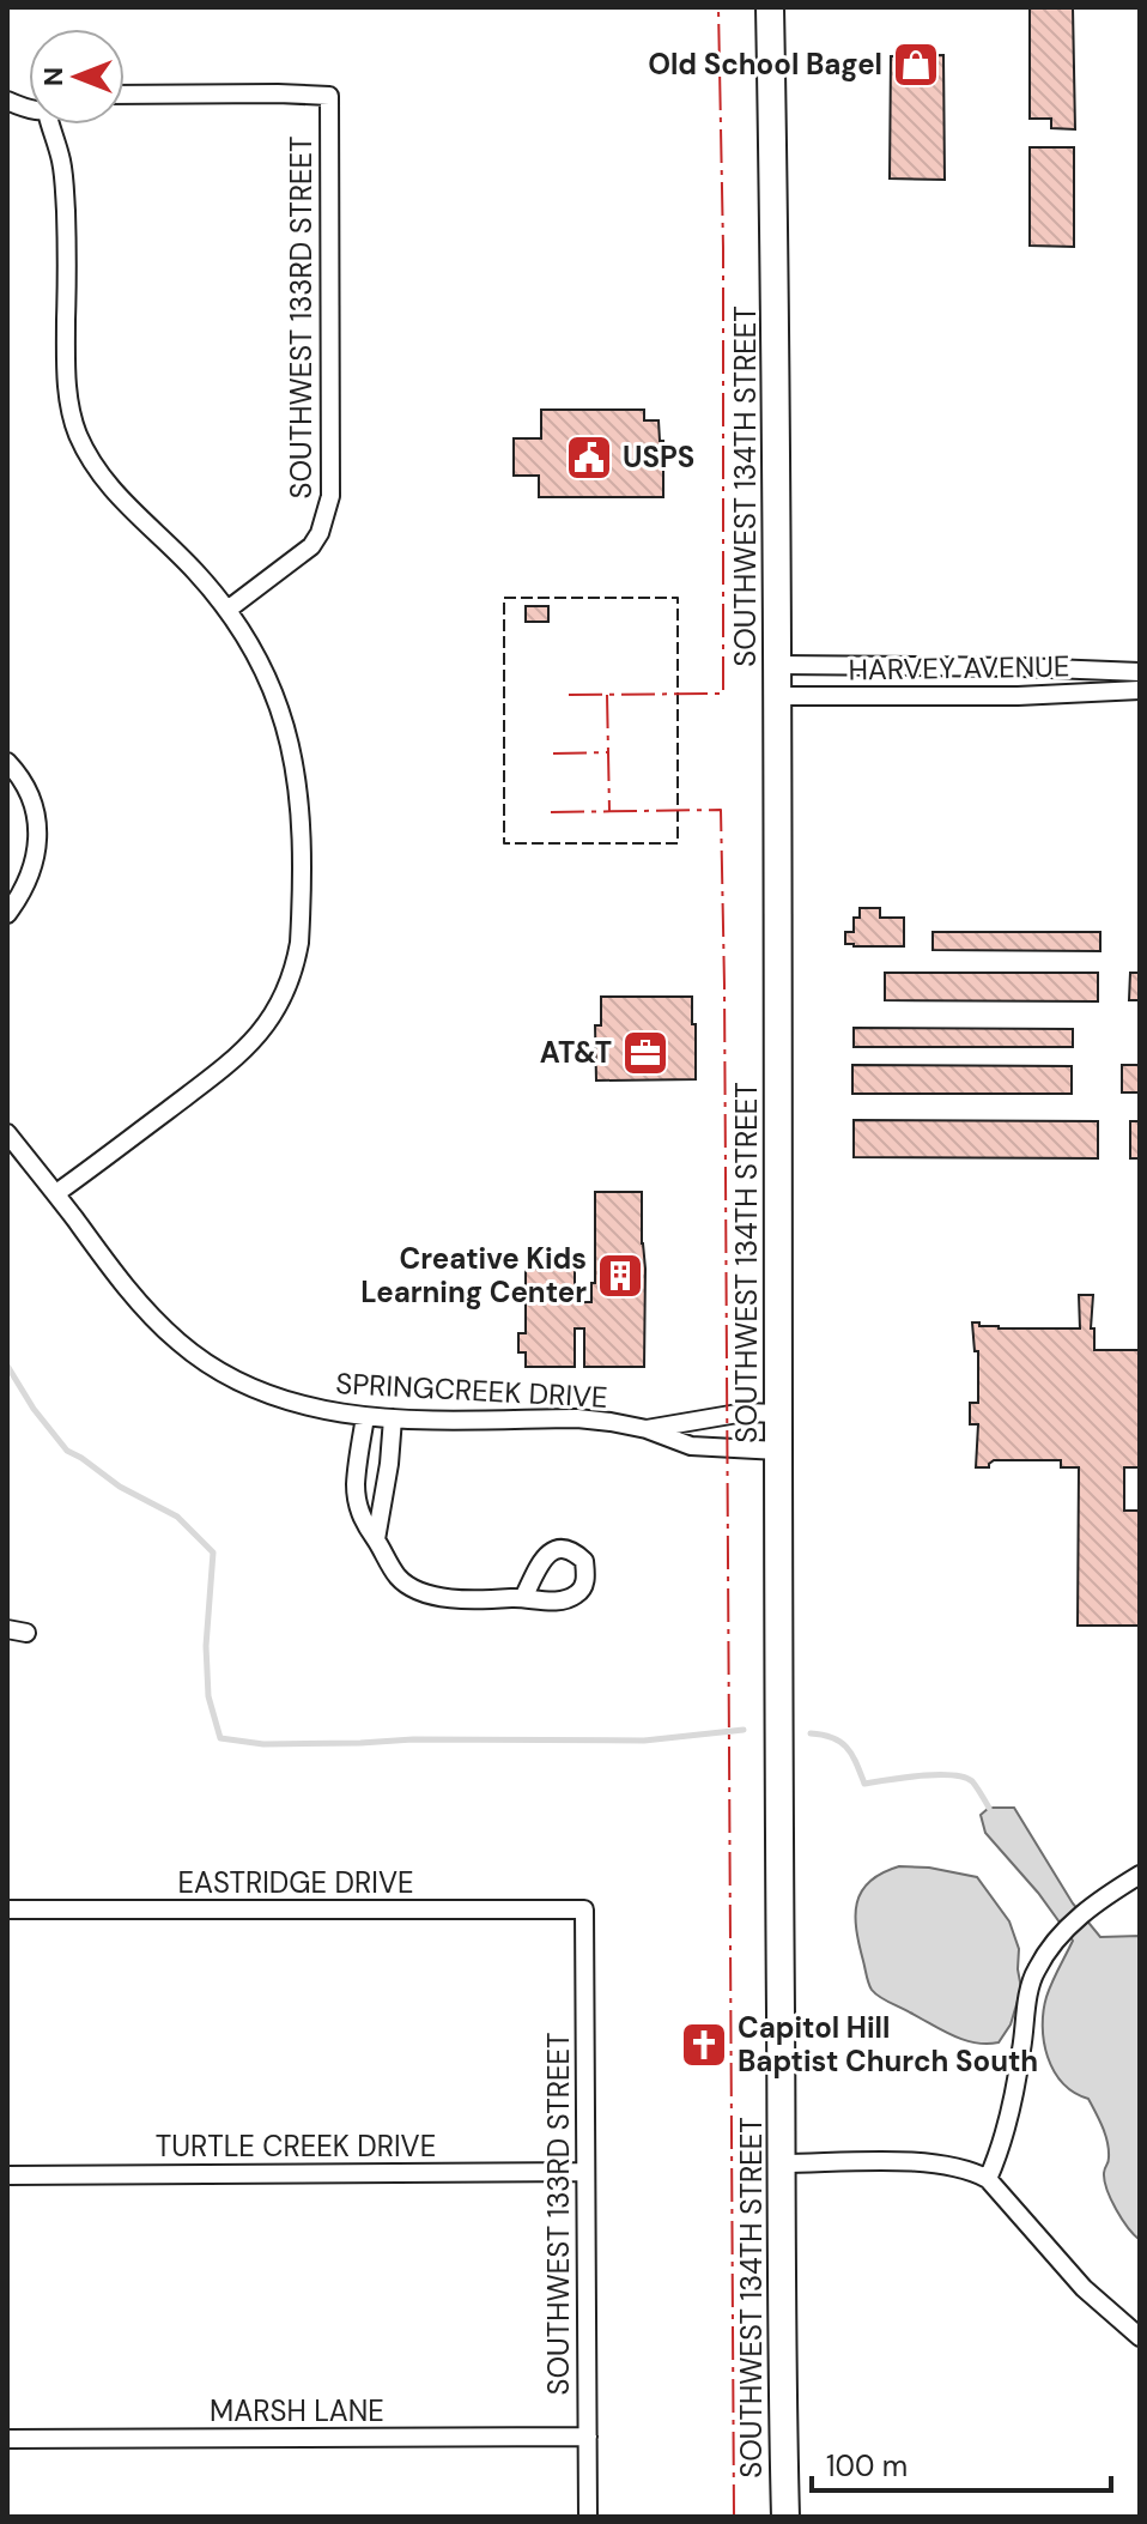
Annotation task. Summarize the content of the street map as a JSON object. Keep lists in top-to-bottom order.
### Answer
{
  "streets": {
    "main road": ["SOUTHWEST 134TH STREET"],
    "street": [
      "SOUTHWEST 133RD STREET",
      "HARVEY AVENUE",
      "SPRINGCREEK DRIVE",
      "EASTRIDGE DRIVE",
      "TURTLE CREEK DRIVE",
      "MARSH LANE"
    ]
  },
  "crossings": [
    ["SOUTHWEST 133RD STREET", "EASTRIDGE DRIVE"],
    ["SOUTHWEST 133RD STREET", "TURTLE CREEK DRIVE"],
    ["SOUTHWEST 133RD STREET", "MARSH LANE"],
    ["SOUTHWEST 134TH STREET", "HARVEY AVENUE"],
    ["SOUTHWEST 134TH STREET", "SPRINGCREEK DRIVE"]
  ],
  "places": {
    "shop": ["Old School Bagel"],
    "public building": ["USPS"],
    "office": ["AT&T"],
    "building": ["Creative Kids Learning Center"],
    "church": ["Capitol Hill Baptist Church South"]
  },
  "scale_bar": "100 m",
  "north": "left"
}
